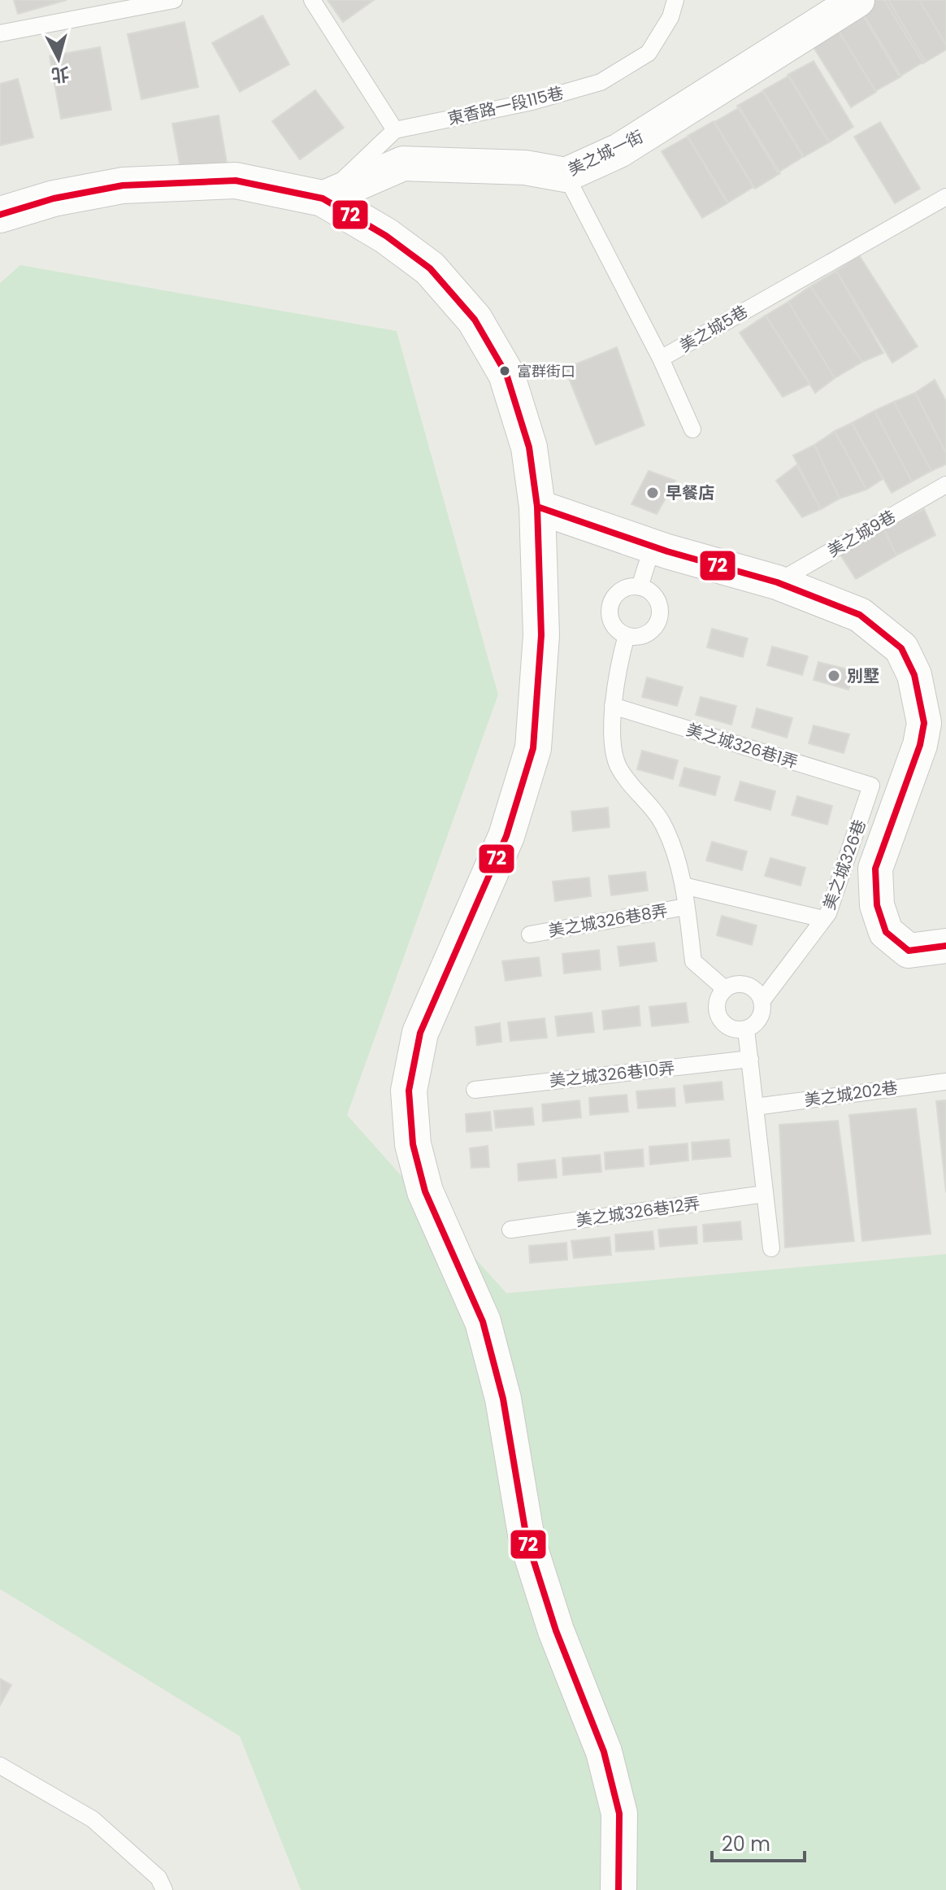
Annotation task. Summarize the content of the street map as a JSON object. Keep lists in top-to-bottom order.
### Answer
{
  "streets": {
    "street": ["美之城一街"],
    "lane": [
      "東香路一段115巷",
      "美之城5巷",
      "美之城9巷",
      "美之城326巷1弄",
      "美之城326巷",
      "美之城326巷8弄",
      "美之城326巷10弄",
      "美之城202巷",
      "美之城326巷12弄"
    ]
  },
  "crossings": [
    ["美之城一街", "美之城5巷"],
    ["美之城326巷1弄", "美之城326巷"]
  ],
  "places": ["富群街口", "早餐店", "別墅"],
  "lines": ["transit line 72"],
  "scale_bar": "20 m",
  "north": "bottom"
}
